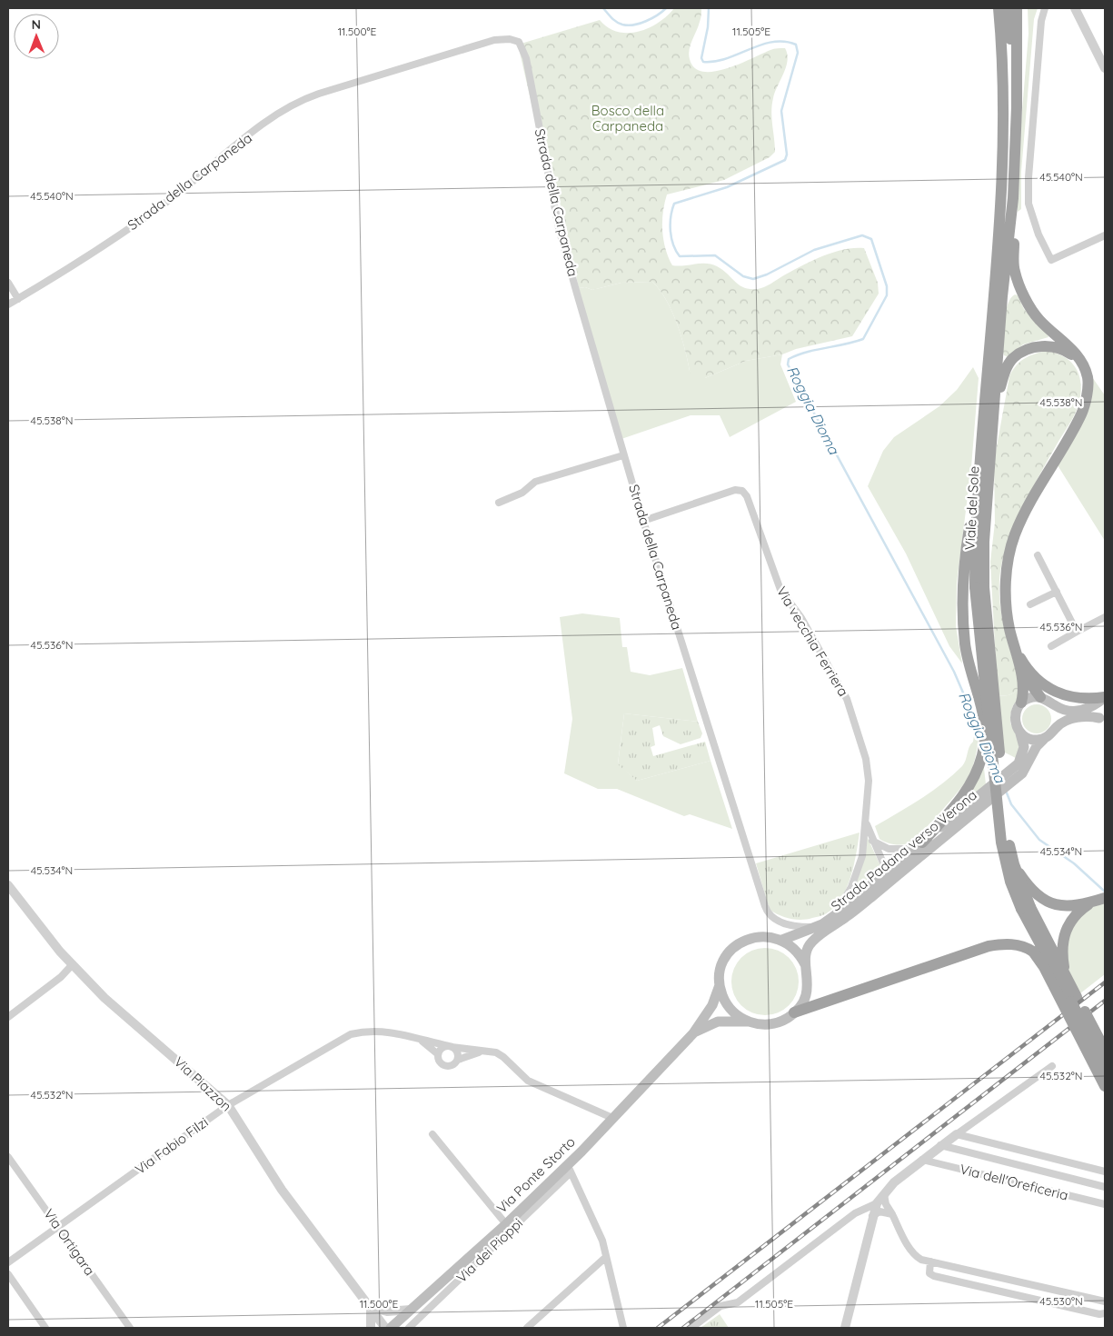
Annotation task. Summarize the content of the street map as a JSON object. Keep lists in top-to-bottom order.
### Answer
{
  "streets": {
    "highway": ["Viale del Sole"],
    "main road": ["Strada Padana verso Verona", "Via Ponte Storto"],
    "street": [
      "Strada della Carpaneda",
      "Via vecchia Ferriera",
      "Via Piazzon",
      "Via Fabio Filzi",
      "Via dell'Oreficeria",
      "Via Ortigara",
      "Via dei Pioppi"
    ]
  },
  "crossings": [
    ["Strada della Carpaneda", "Via vecchia Ferriera"],
    ["Strada della Carpaneda", "Strada Padana verso Verona"],
    ["Via vecchia Ferriera", "Strada Padana verso Verona"],
    ["Strada Padana verso Verona", "Via Ponte Storto"],
    ["Via Piazzon", "Via Fabio Filzi"],
    ["Via Piazzon", "Via Ponte Storto"],
    ["Via Fabio Filzi", "Via Ortigara"],
    ["Via Ponte Storto", "Via dei Pioppi"]
  ],
  "water": ["Roggia Dioma"],
  "parks": ["Bosco della Carpaneda"],
  "north": "top",
  "coordinates": [
    "11.500°E",
    "11.505°E",
    "45.540°N",
    "45.538°N",
    "45.536°N",
    "45.534°N",
    "45.532°N",
    "45.530°N"
  ]
}
